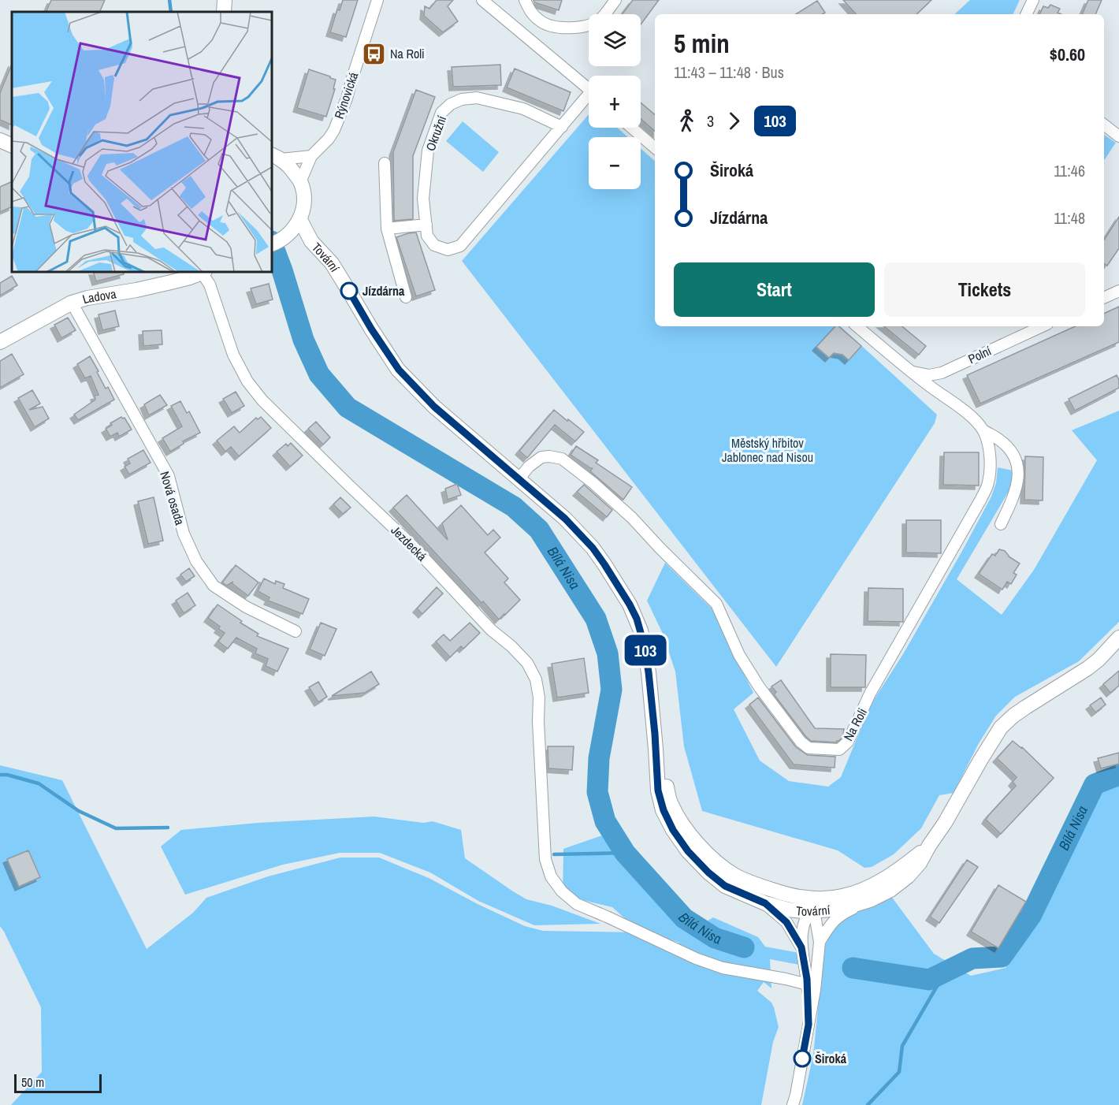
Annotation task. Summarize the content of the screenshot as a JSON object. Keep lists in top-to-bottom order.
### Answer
{
  "streets": {
    "street": [
      "Rýnovická",
      "Okružní",
      "Tovární",
      "Ladova",
      "Polní",
      "Nová osada",
      "Jezdecká",
      "Na Roli"
    ]
  },
  "crossings": [
    ["Tovární", "Na Roli"],
    ["Ladova", "Nová osada"],
    ["Ladova", "Jezdecká"],
    ["Polní", "Na Roli"]
  ],
  "water": ["Bílá Nisa"],
  "parks": ["Městský hřbitov Jablonec nad Nisou"],
  "places": {
    "bus stop": ["Na Roli"],
    "other": ["Jízdárna", "Široká"]
  },
  "lines": ["bus line 103"],
  "scale_bar": "50 m",
  "page": {
    "on_map": "103",
    "map_buttons": ["+", "−"],
    "heading": ["5 min", "11:43 – 11:48 · Bus", "$0.60"],
    "legs": ["3", "103"],
    "list": [
      {
        "name": "Široká",
        "value": "11:46"
      },
      {
        "name": "Jízdárna",
        "value": "11:48"
      }
    ],
    "buttons": ["Start", "Tickets"],
    "scale": "50 m"
  }
}
